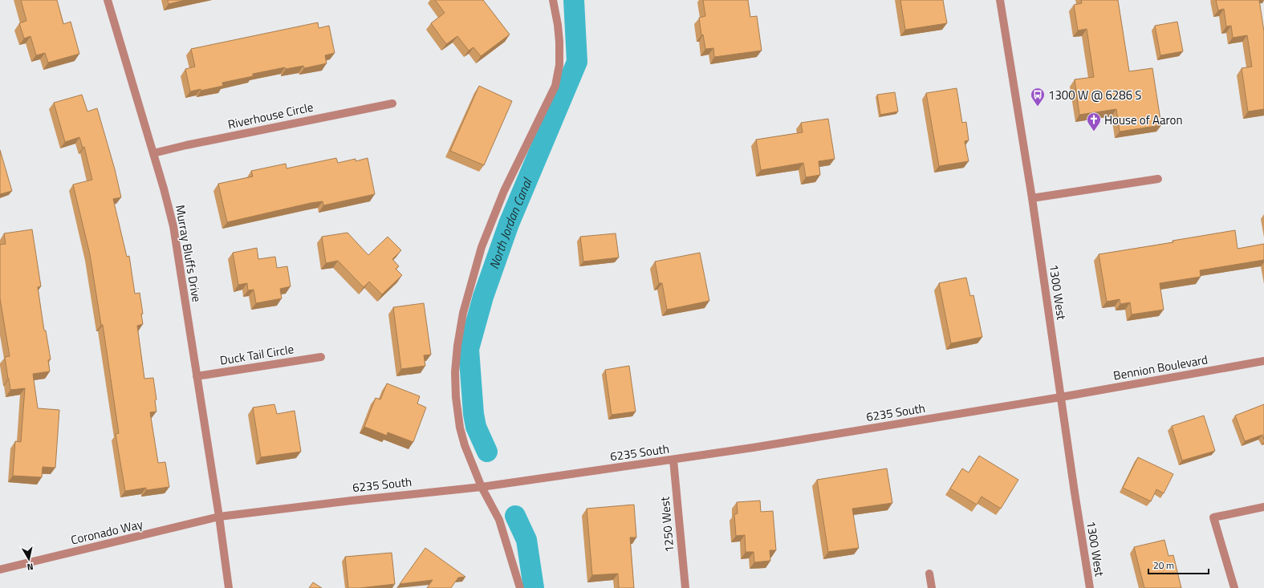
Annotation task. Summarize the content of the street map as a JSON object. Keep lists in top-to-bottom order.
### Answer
{
  "streets": {
    "street": [
      "Riverhouse Circle",
      "Murray Bluffs Drive",
      "1300 West",
      "Duck Tail Circle",
      "Bennion Boulevard",
      "6235 South",
      "1250 West",
      "Coronado Way"
    ]
  },
  "crossings": [
    ["Riverhouse Circle", "Murray Bluffs Drive"],
    ["Murray Bluffs Drive", "Duck Tail Circle"],
    ["Murray Bluffs Drive", "6235 South"],
    ["Murray Bluffs Drive", "Coronado Way"],
    ["1300 West", "Bennion Boulevard"],
    ["1300 West", "6235 South"],
    ["Bennion Boulevard", "6235 South"],
    ["6235 South", "1250 West"],
    ["6235 South", "Coronado Way"]
  ],
  "water": ["North Jordan Canal"],
  "places": {
    "bus stop": ["1300 W @ 6286 S"],
    "church": ["House of Aaron"]
  },
  "scale_bar": "20 m",
  "north": "bottom"
}
